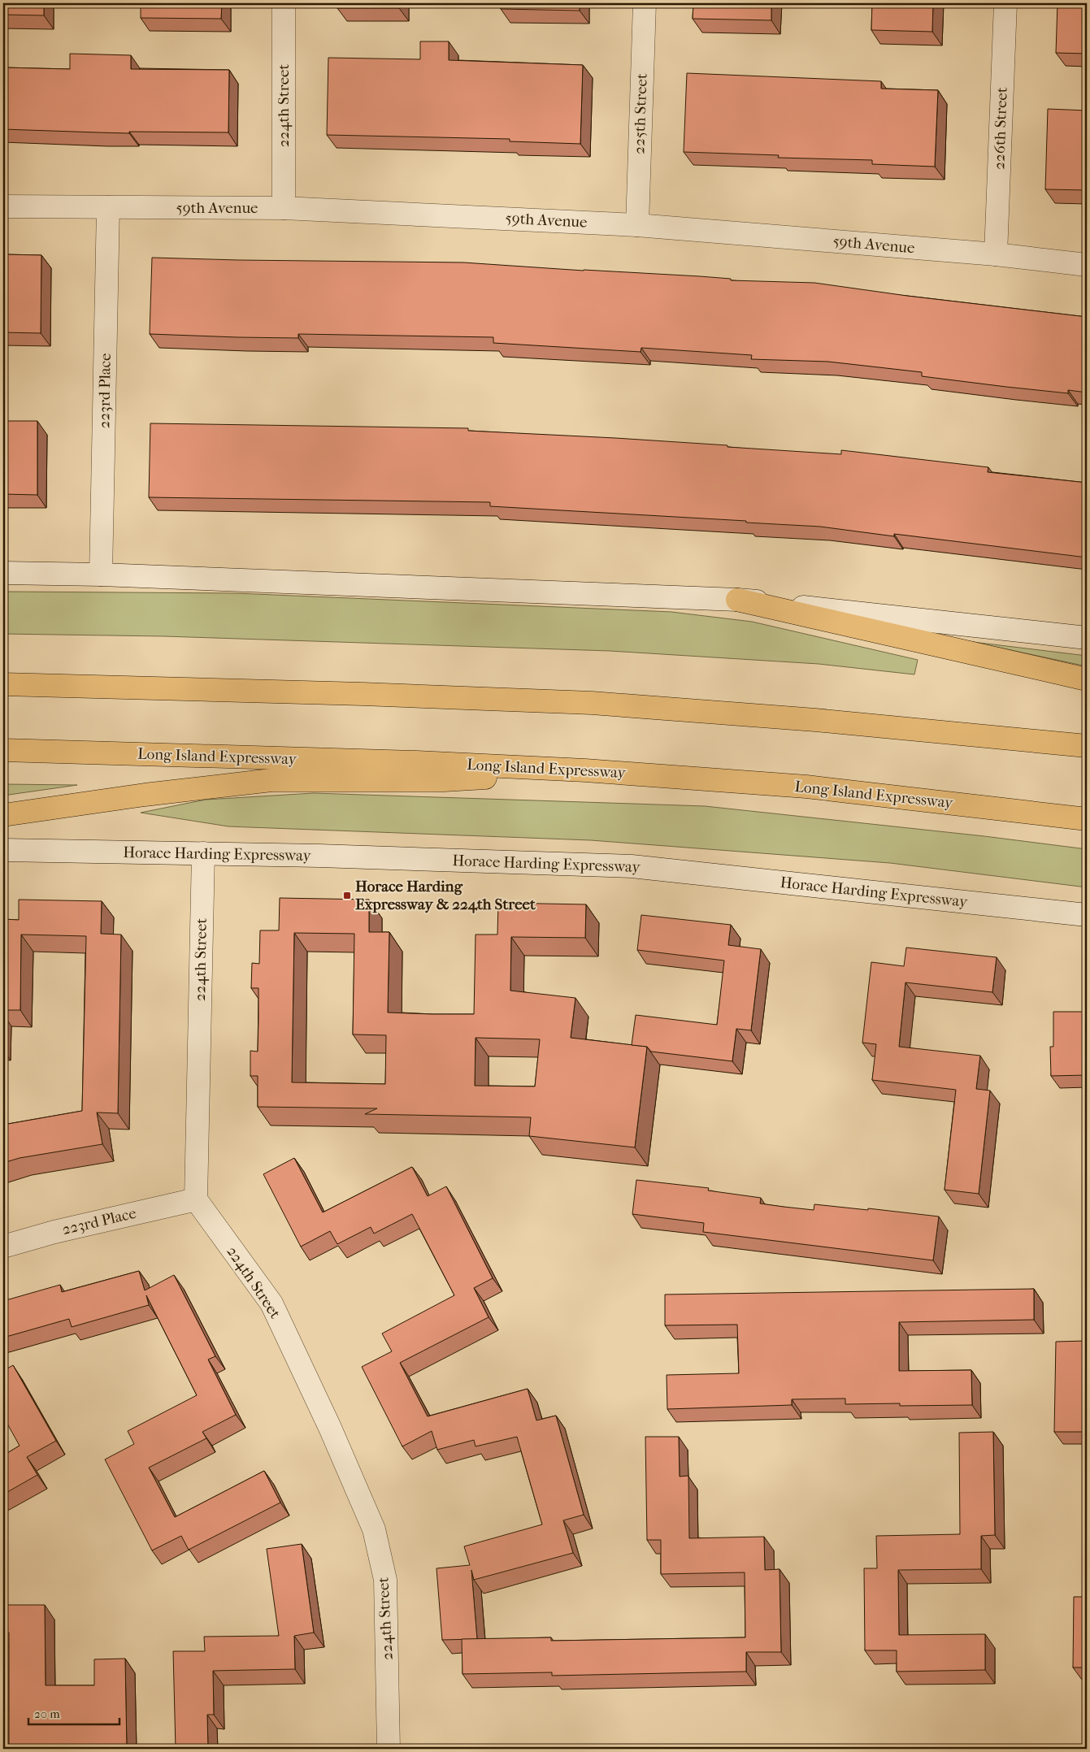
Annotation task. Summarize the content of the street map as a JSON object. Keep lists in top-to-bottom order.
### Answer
{
  "streets": {
    "highway": ["Long Island Expressway"],
    "street": [
      "224th Street",
      "225th Street",
      "226th Street",
      "59th Avenue",
      "223rd Place",
      "Horace Harding Expressway"
    ]
  },
  "crossings": [
    ["224th Street", "59th Avenue"],
    ["224th Street", "223rd Place"],
    ["224th Street", "Horace Harding Expressway"],
    ["225th Street", "59th Avenue"],
    ["226th Street", "59th Avenue"],
    ["59th Avenue", "223rd Place"]
  ],
  "places": {
    "transit": ["Horace Harding Expressway & 224th Street"]
  },
  "scale_bar": "20 m"
}
